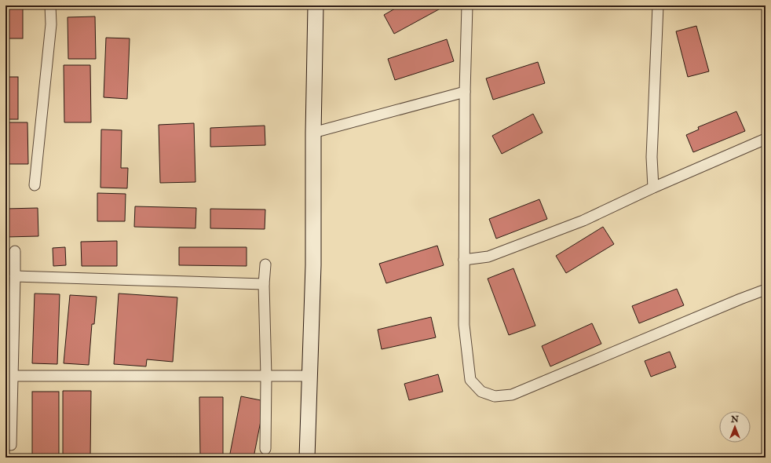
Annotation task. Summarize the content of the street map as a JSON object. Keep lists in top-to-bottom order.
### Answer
{
  "north": "top"
}
